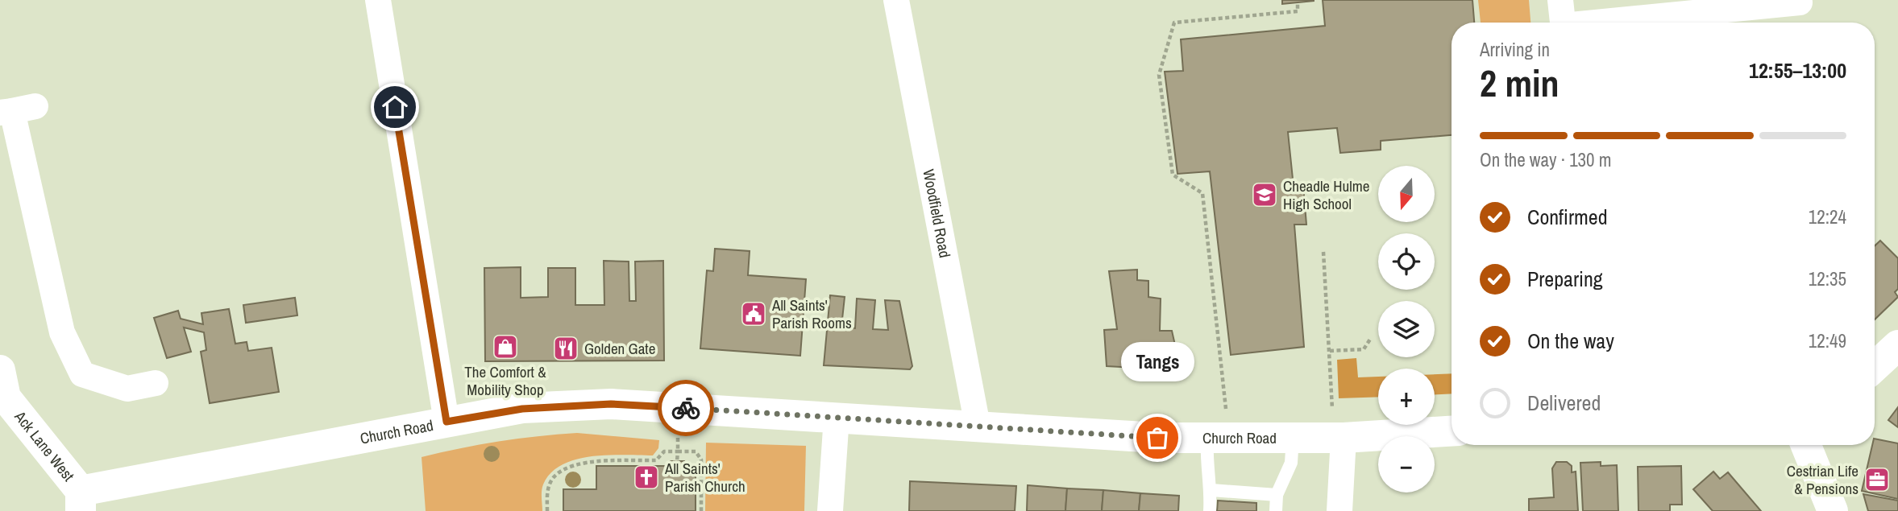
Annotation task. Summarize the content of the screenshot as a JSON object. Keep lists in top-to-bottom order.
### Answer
{
  "streets": {
    "main road": ["Church Road", "Ack Lane West"],
    "street": ["Woodfield Road"]
  },
  "crossings": [
    ["Woodfield Road", "Church Road"],
    ["Church Road", "Ack Lane West"]
  ],
  "places": {
    "school or university": ["Cheadle Hulme High School"],
    "public building": ["All Saints' Parish Rooms"],
    "shop": ["The Comfort & Mobility Shop"],
    "restaurant": ["Golden Gate"],
    "other": ["Tangs"],
    "church": ["All Saints' Parish Church"],
    "office": ["Cestrian Life & Pensions"]
  },
  "north": "bottom",
  "page": {
    "heading": ["2 min", "Arriving in", "12:55–13:00"],
    "bar": "On the way · 130 m",
    "map_buttons": ["+", "−"],
    "list": [
      ["Confirmed", "12:24"],
      ["Preparing", "12:35"],
      ["On the way", "12:49"],
      "Delivered"
    ],
    "bubble": "Tangs"
  }
}
